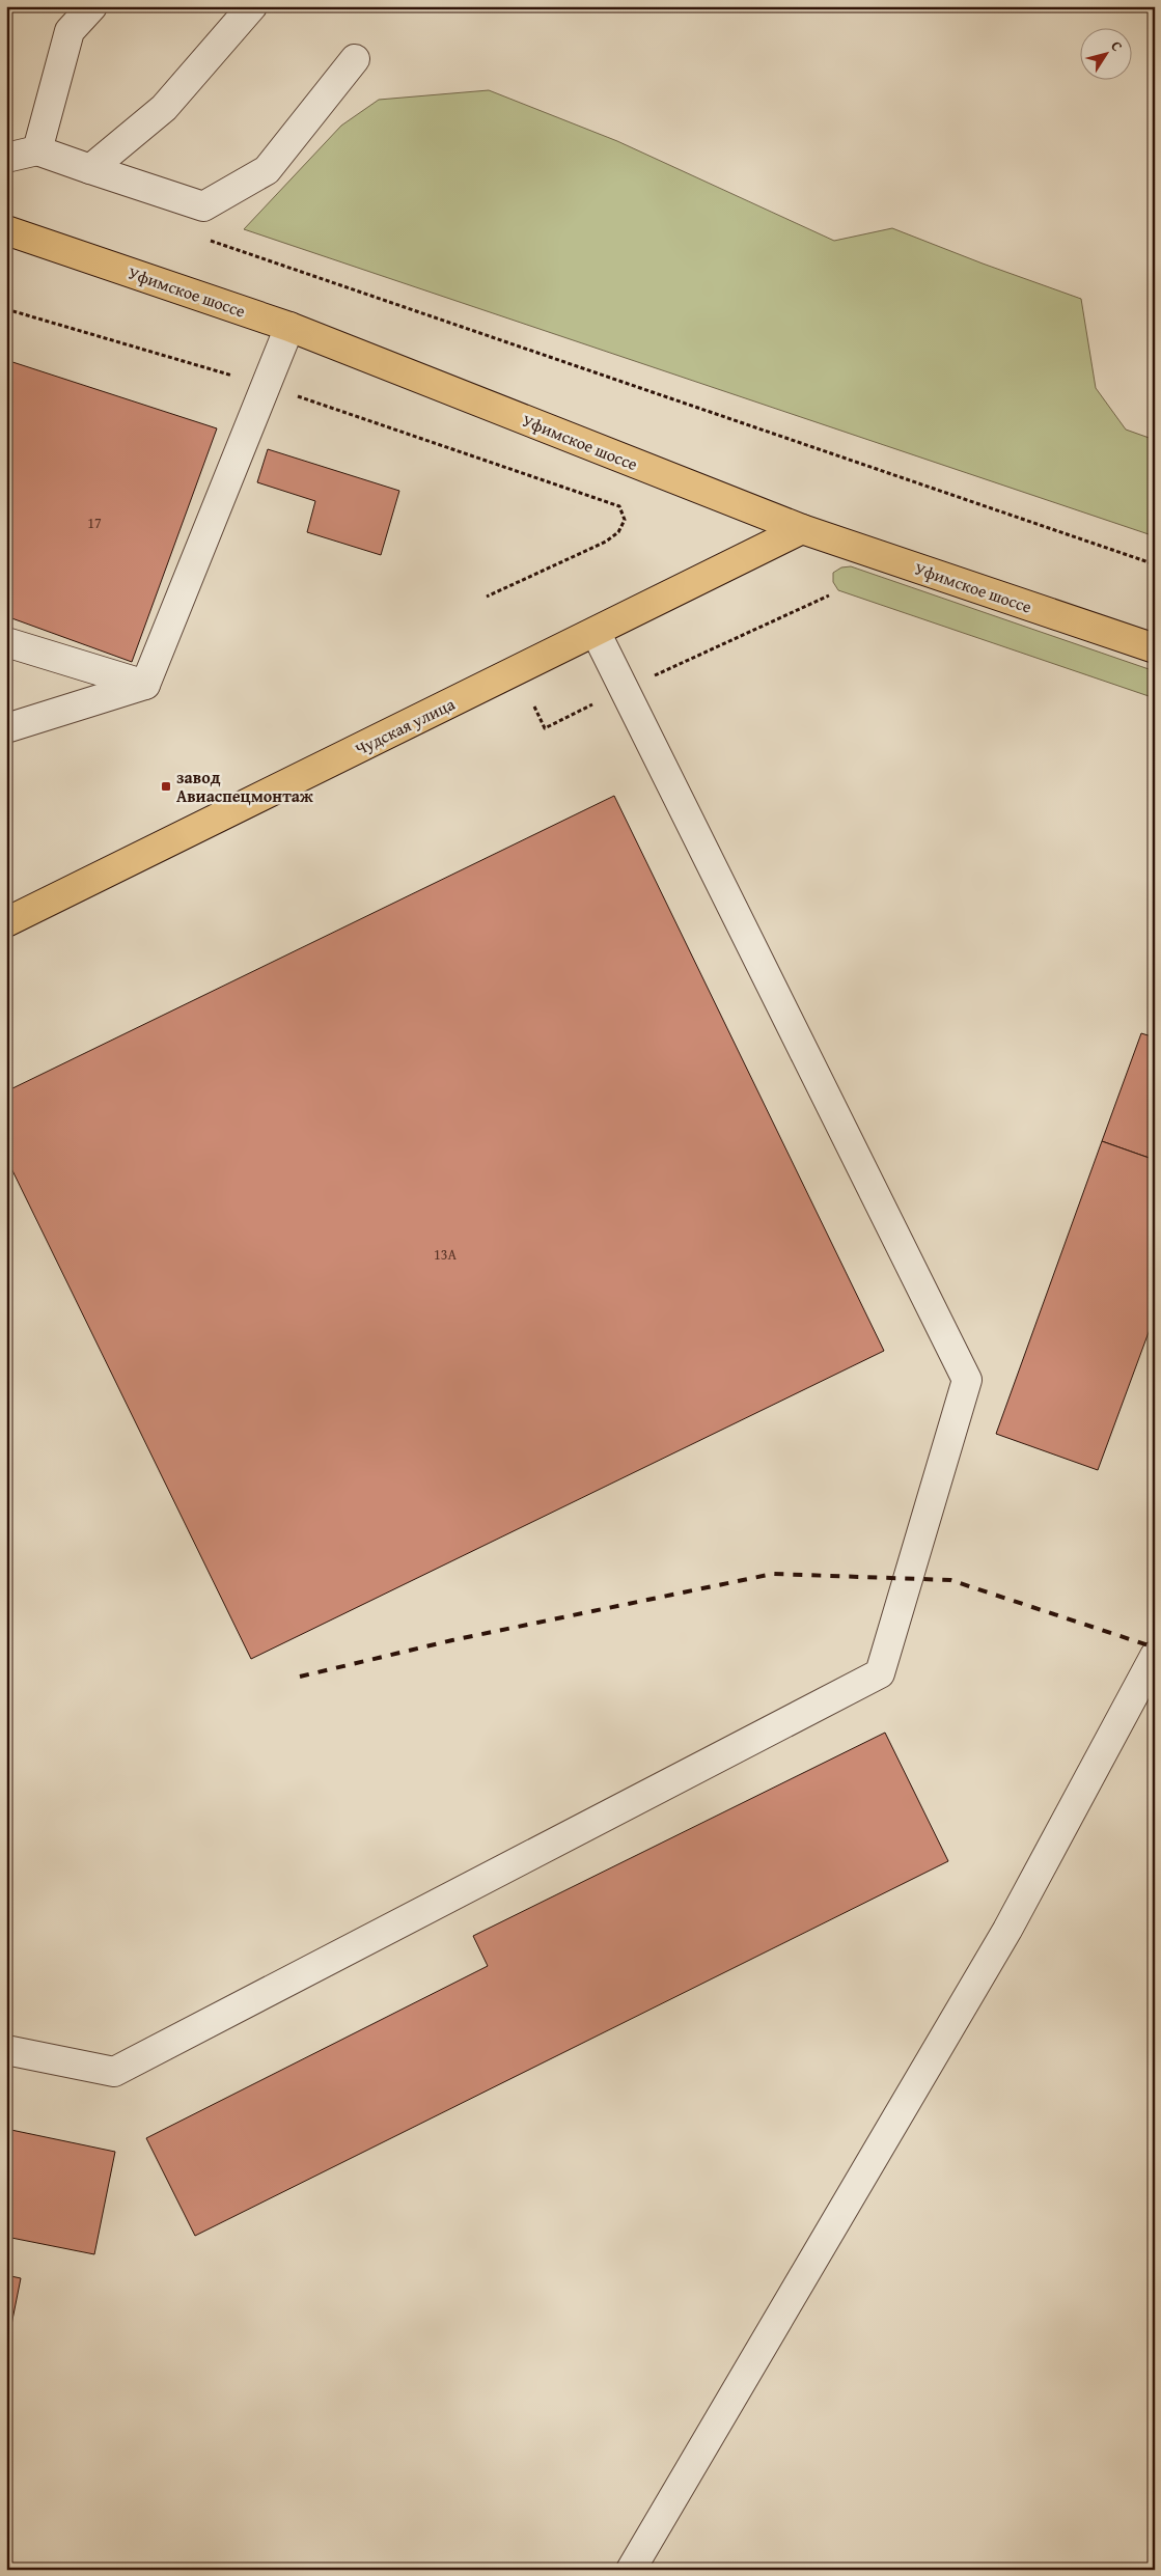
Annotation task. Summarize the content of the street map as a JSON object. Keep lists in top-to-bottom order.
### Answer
{
  "streets": {
    "main road": ["Уфимское шоссе", "Чудская улица"]
  },
  "crossings": [
    ["Уфимское шоссе", "Чудская улица"]
  ],
  "places": {
    "transit": ["завод Авиаспецмонтаж"]
  },
  "house_numbers": ["17", "13А"],
  "north": "top right"
}
